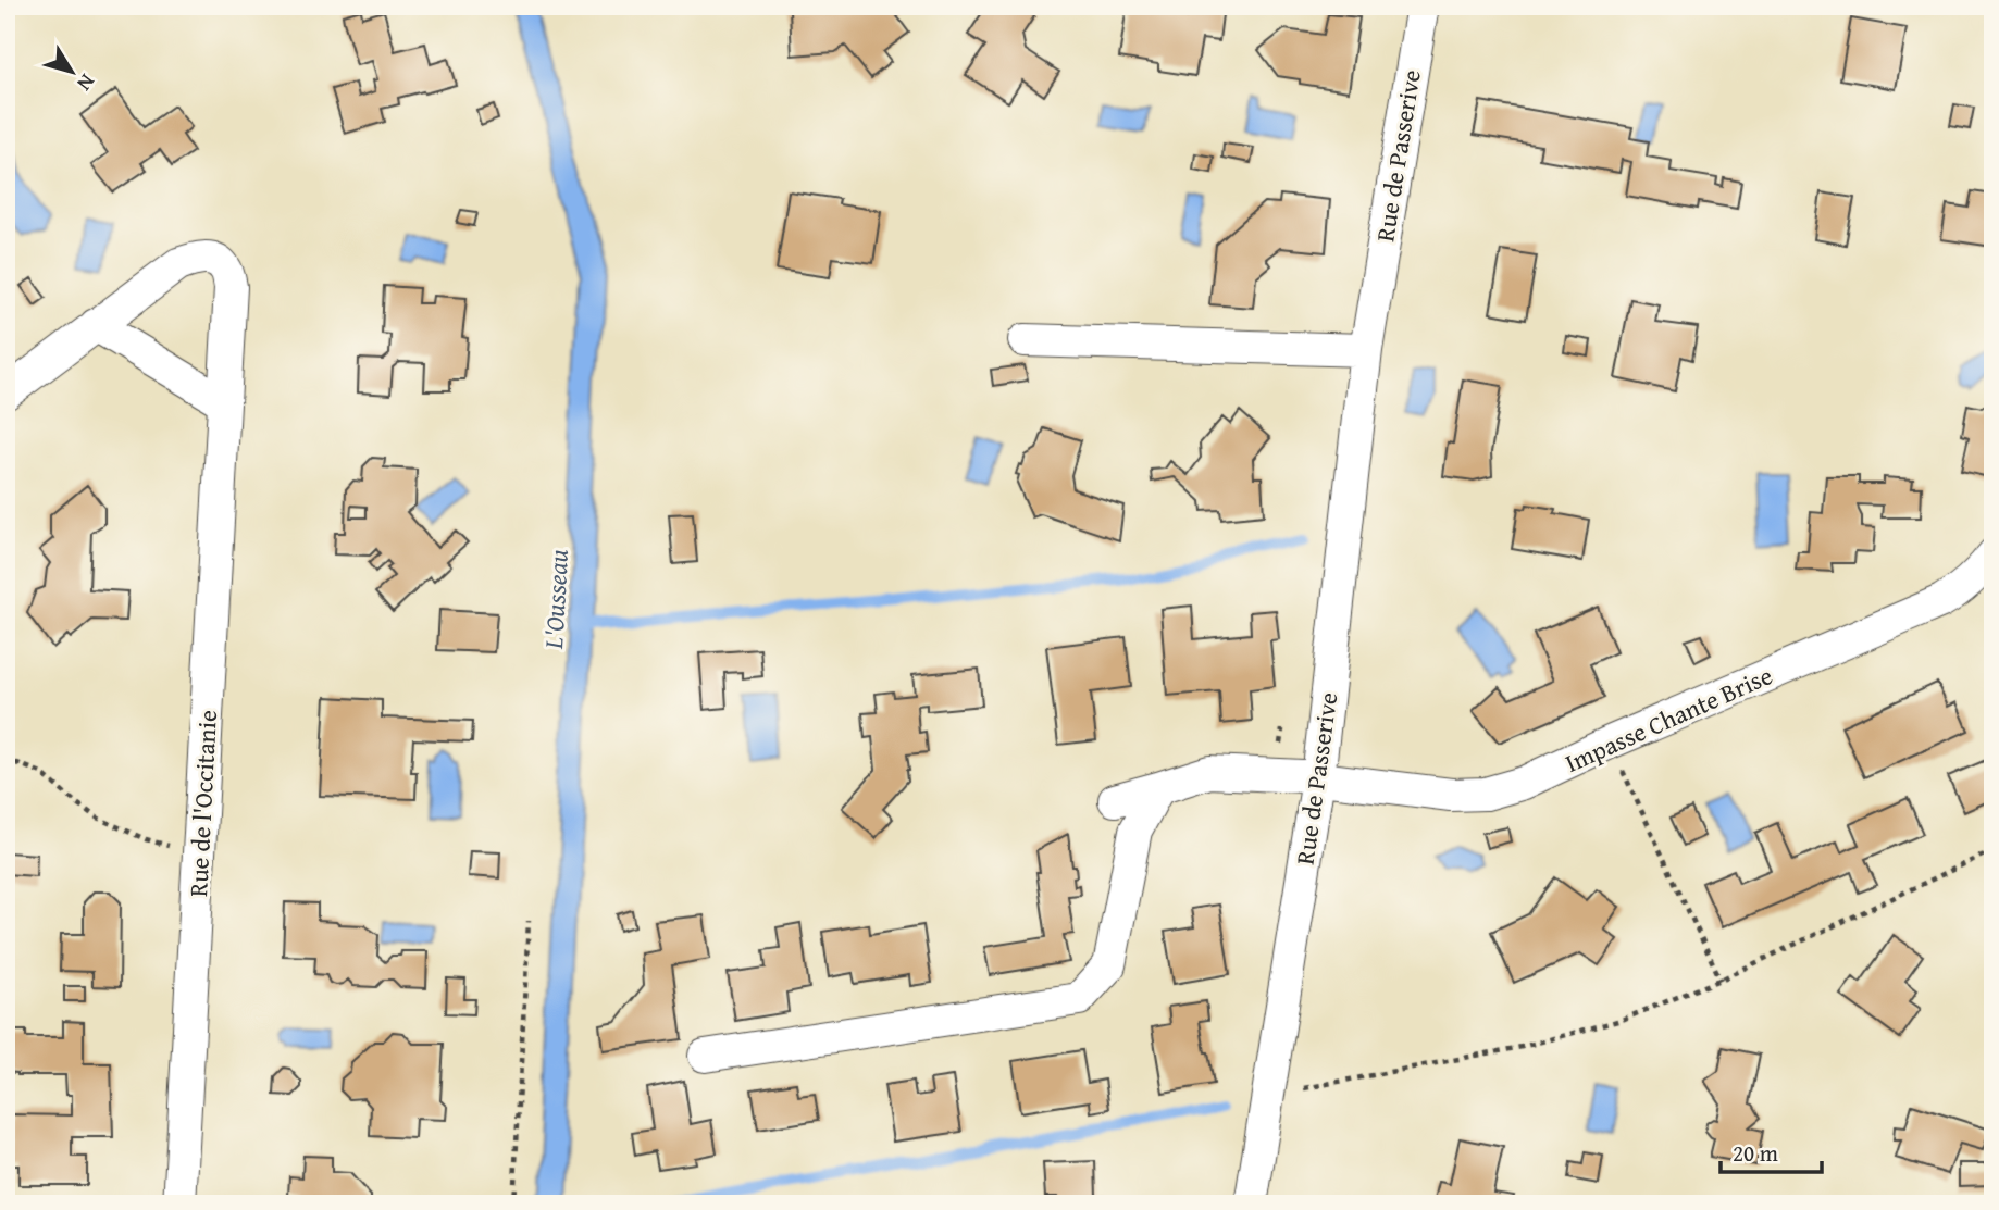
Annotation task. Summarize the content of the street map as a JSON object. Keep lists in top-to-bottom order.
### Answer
{
  "streets": {
    "street": ["Rue de Passerive", "Impasse Chante Brise", "Rue de l'Occitanie"]
  },
  "crossings": [
    ["Rue de Passerive", "Impasse Chante Brise"]
  ],
  "water": ["L'Ousseau"],
  "scale_bar": "20 m",
  "north": "bottom right"
}
